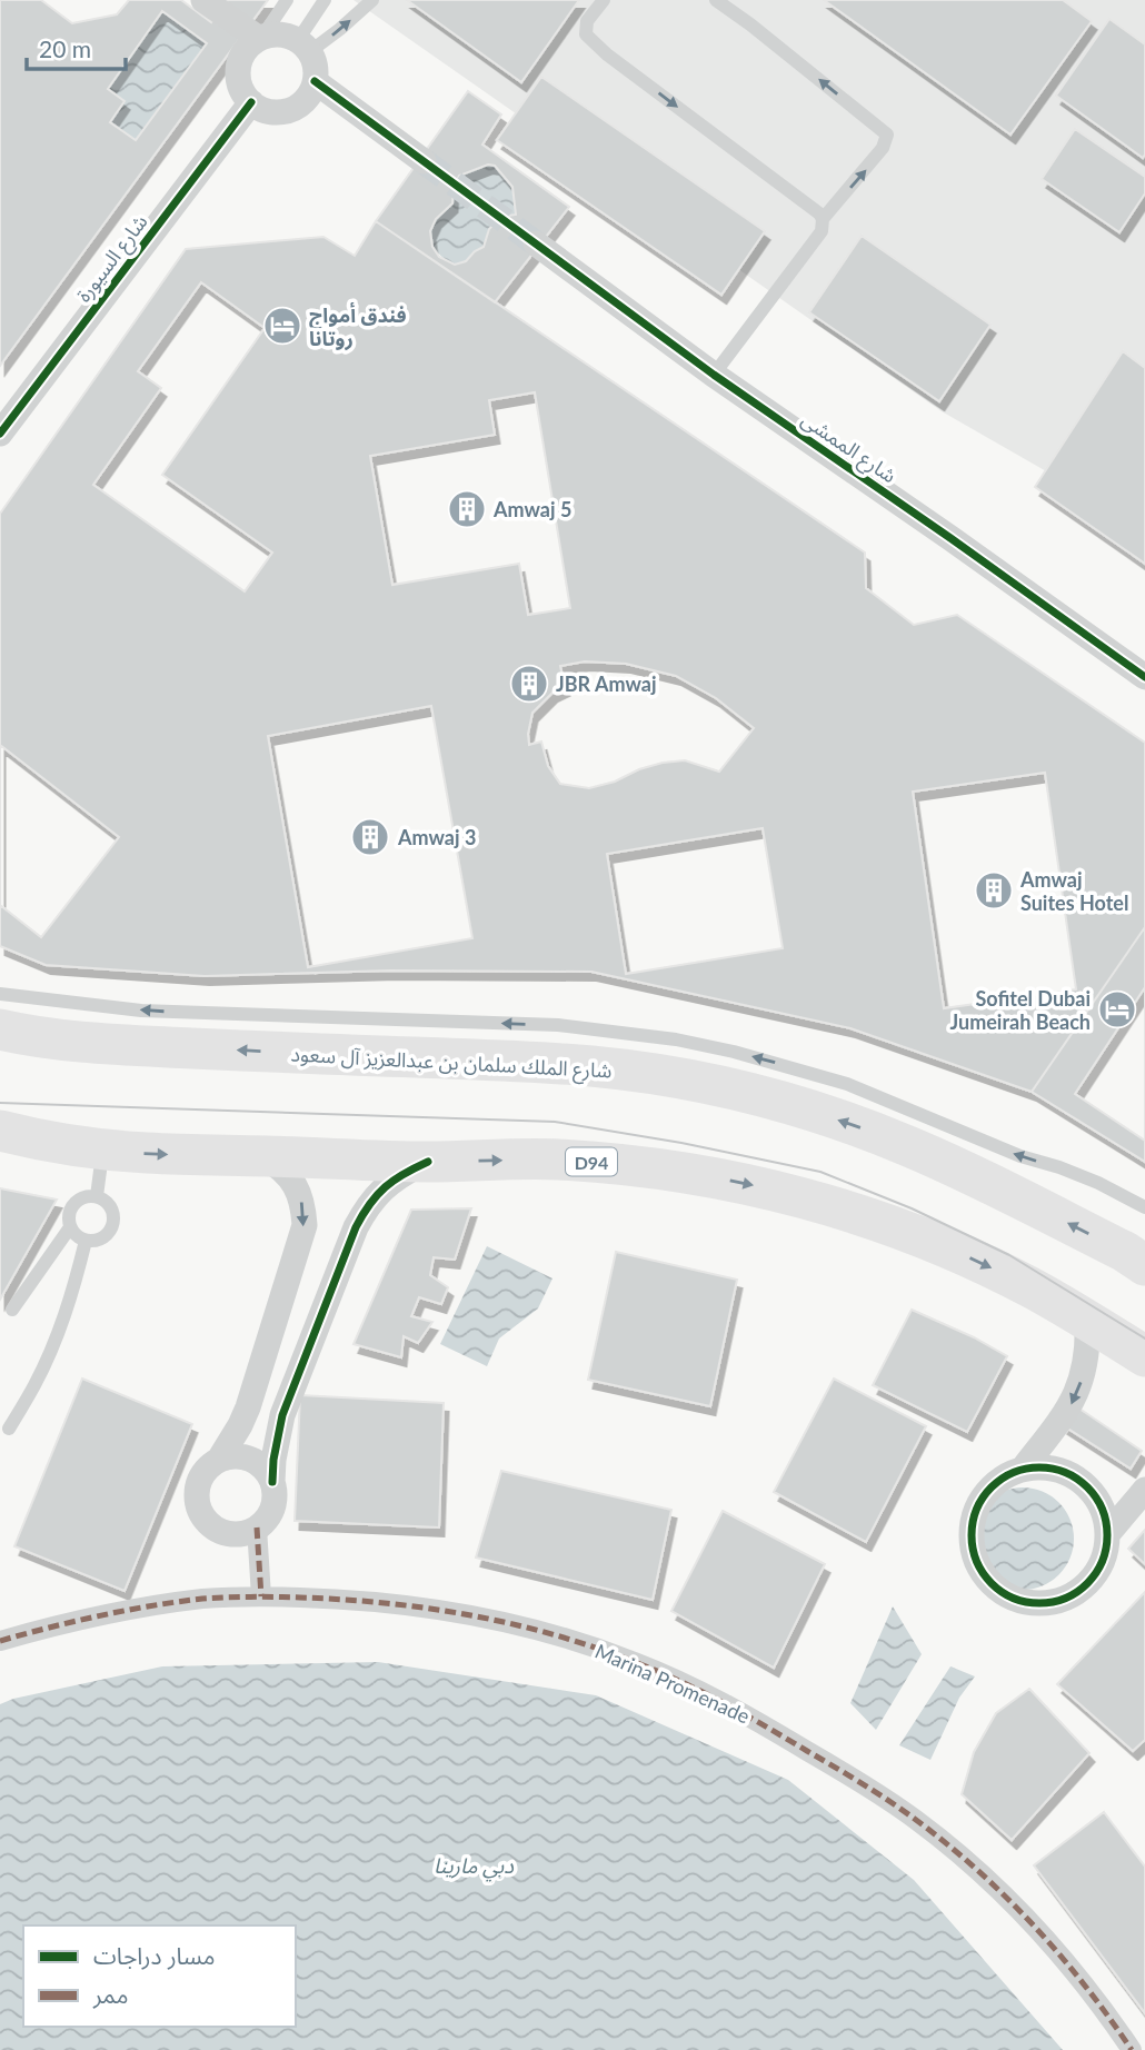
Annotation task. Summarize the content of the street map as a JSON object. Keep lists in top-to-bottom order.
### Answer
{
  "streets": {
    "main road": ["شارع الملك سلمان بن عبدالعزيز آل سعود", "D94"],
    "street": ["شارع السيورة", "شارع الممشى", "Marina Promenade"]
  },
  "water": ["دبي مارينا"],
  "places": {
    "hotel": ["فندق أمواج روتانا", "Sofitel Dubai Jumeirah Beach"],
    "building": [
      "Amwaj 5",
      "JBR Amwaj",
      "Amwaj 3",
      "Amwaj Suites Hotel"
    ]
  },
  "legend": ["مسار دراجات", "ممر"],
  "scale_bar": "20 m"
}
